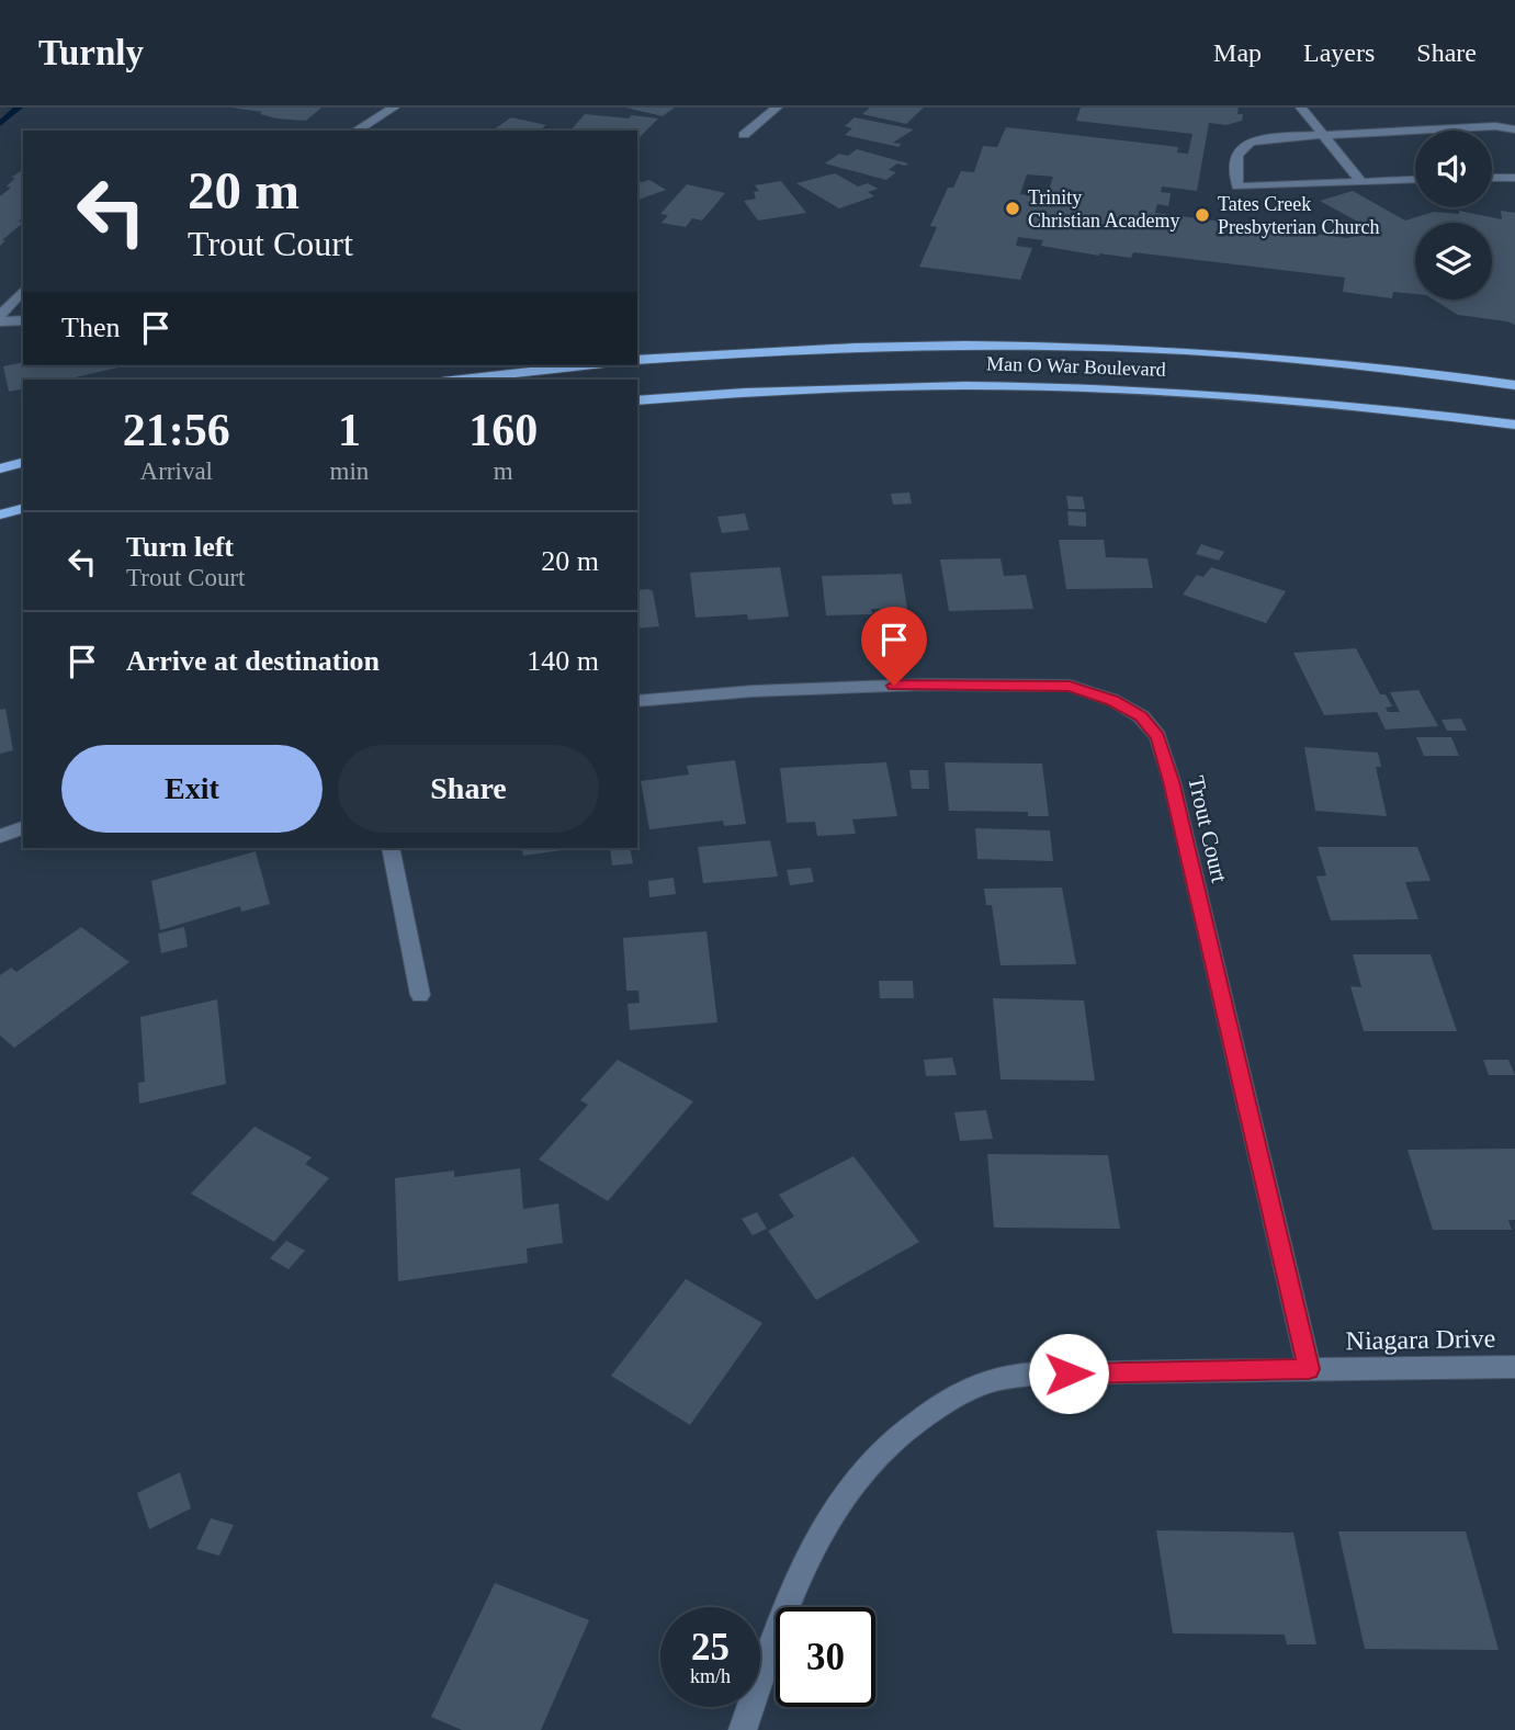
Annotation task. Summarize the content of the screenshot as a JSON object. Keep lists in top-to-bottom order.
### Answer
{
  "streets": {
    "main road": ["Man O War Boulevard"],
    "street": ["Trout Court", "Niagara Drive"]
  },
  "crossings": [
    ["Trout Court", "Niagara Drive"]
  ],
  "places": ["Trinity Christian Academy", "Tates Creek Presbyterian Church"],
  "page": {
    "header": "Turnly",
    "nav": ["Map", "Layers", "Share"],
    "turn": ["20 m", "Trout Court"],
    "then": "Then",
    "eta": [
      "21:56",
      "Arrival",
      "1",
      "min",
      "160",
      "m"
    ],
    "list": [
      {
        "name": "Turn left",
        "note": "Trout Court",
        "value": "20 m"
      },
      {
        "name": "Arrive at destination",
        "value": "140 m"
      }
    ],
    "buttons": ["Exit", "Share"],
    "speed": "25 km/h",
    "limit": "30"
  }
}
